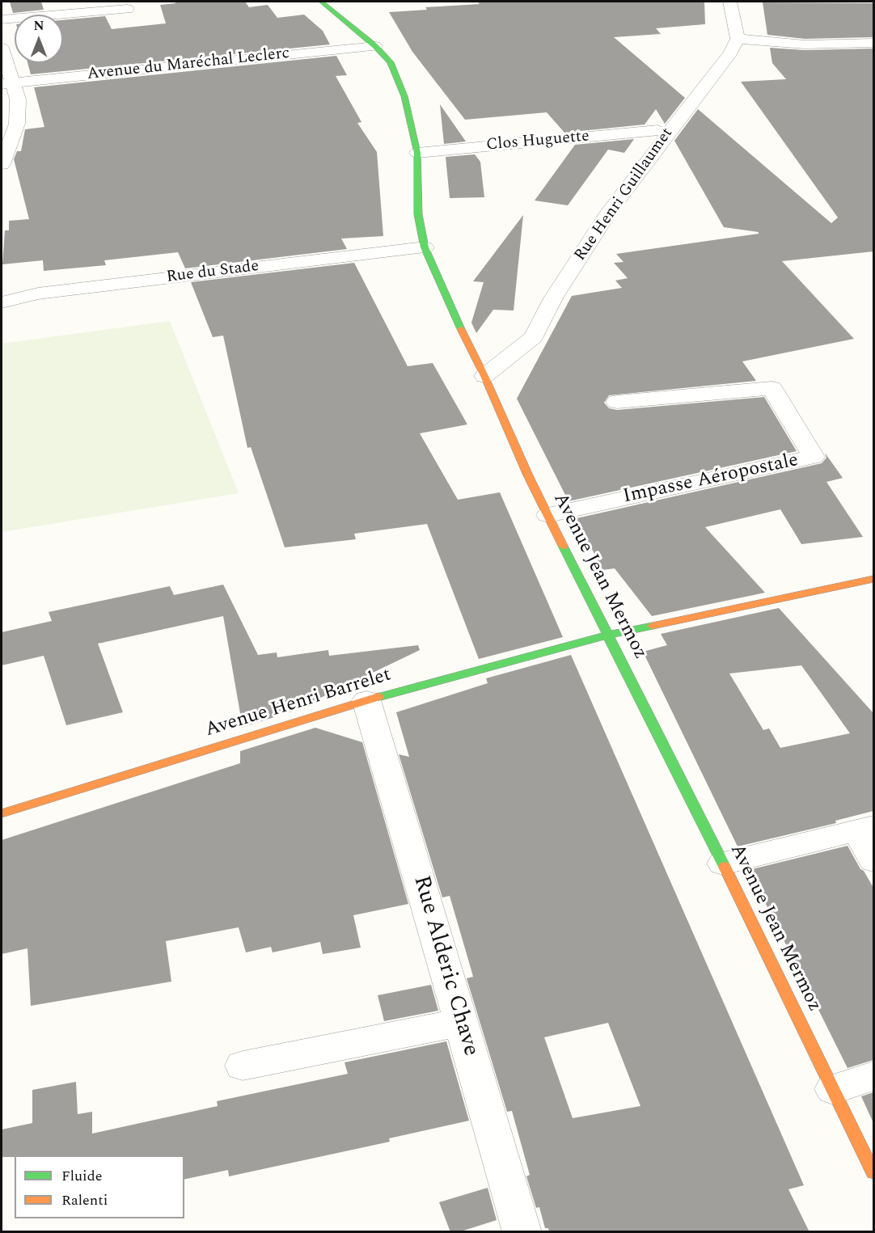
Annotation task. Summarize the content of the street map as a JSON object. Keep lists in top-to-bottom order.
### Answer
{
  "streets": {
    "street": [
      "Avenue du Maréchal Leclerc",
      "Clos Huguette",
      "Rue Henri Guillaumet",
      "Rue du Stade",
      "Impasse Aéropostale",
      "Avenue Jean Mermoz",
      "Avenue Henri Barrelet",
      "Rue Alderic Chave"
    ]
  },
  "crossings": [
    ["Avenue du Maréchal Leclerc", "Avenue Jean Mermoz"],
    ["Clos Huguette", "Avenue Jean Mermoz"],
    ["Rue Henri Guillaumet", "Avenue Jean Mermoz"],
    ["Rue du Stade", "Avenue Jean Mermoz"],
    ["Impasse Aéropostale", "Avenue Jean Mermoz"],
    ["Avenue Jean Mermoz", "Avenue Henri Barrelet"],
    ["Avenue Henri Barrelet", "Rue Alderic Chave"]
  ],
  "legend": ["Fluide", "Ralenti"],
  "north": "top"
}
